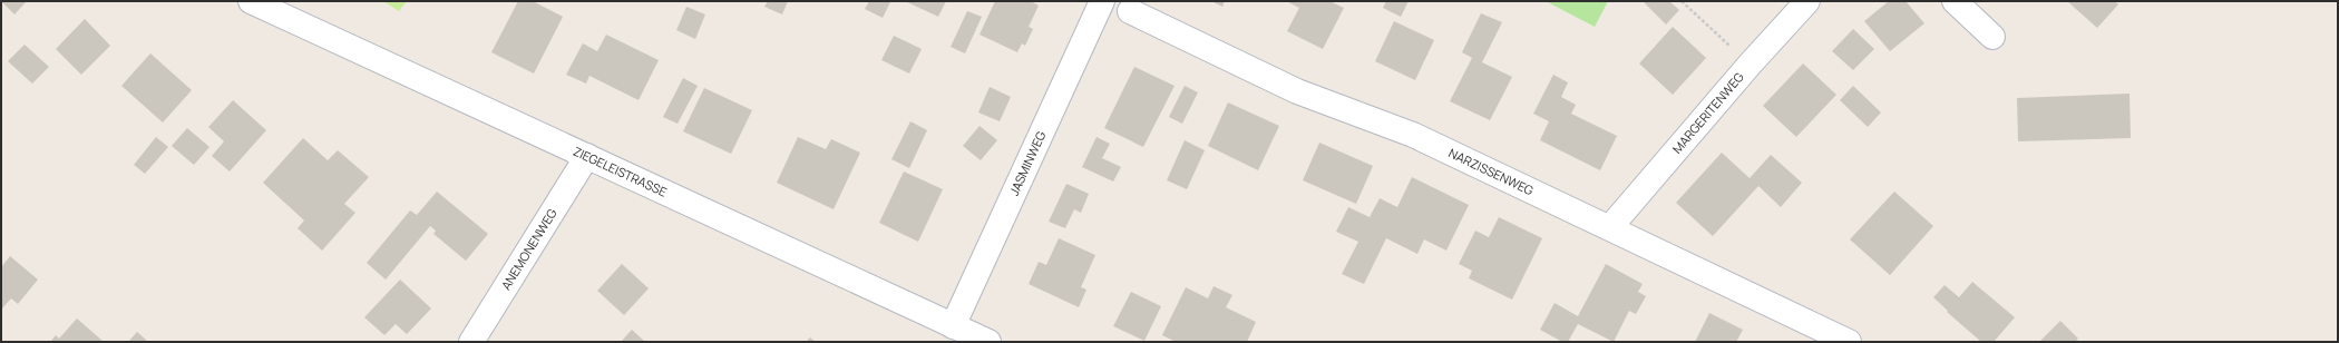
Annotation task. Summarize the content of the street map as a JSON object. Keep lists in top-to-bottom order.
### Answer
{
  "streets": {
    "street": [
      "MARGERITENWEG",
      "JASMINWEG",
      "ZIEGELEISTRASSE",
      "NARZISSENWEG",
      "ANEMONENWEG"
    ]
  },
  "crossings": [
    ["MARGERITENWEG", "NARZISSENWEG"],
    ["JASMINWEG", "ZIEGELEISTRASSE"],
    ["ZIEGELEISTRASSE", "ANEMONENWEG"]
  ]
}
